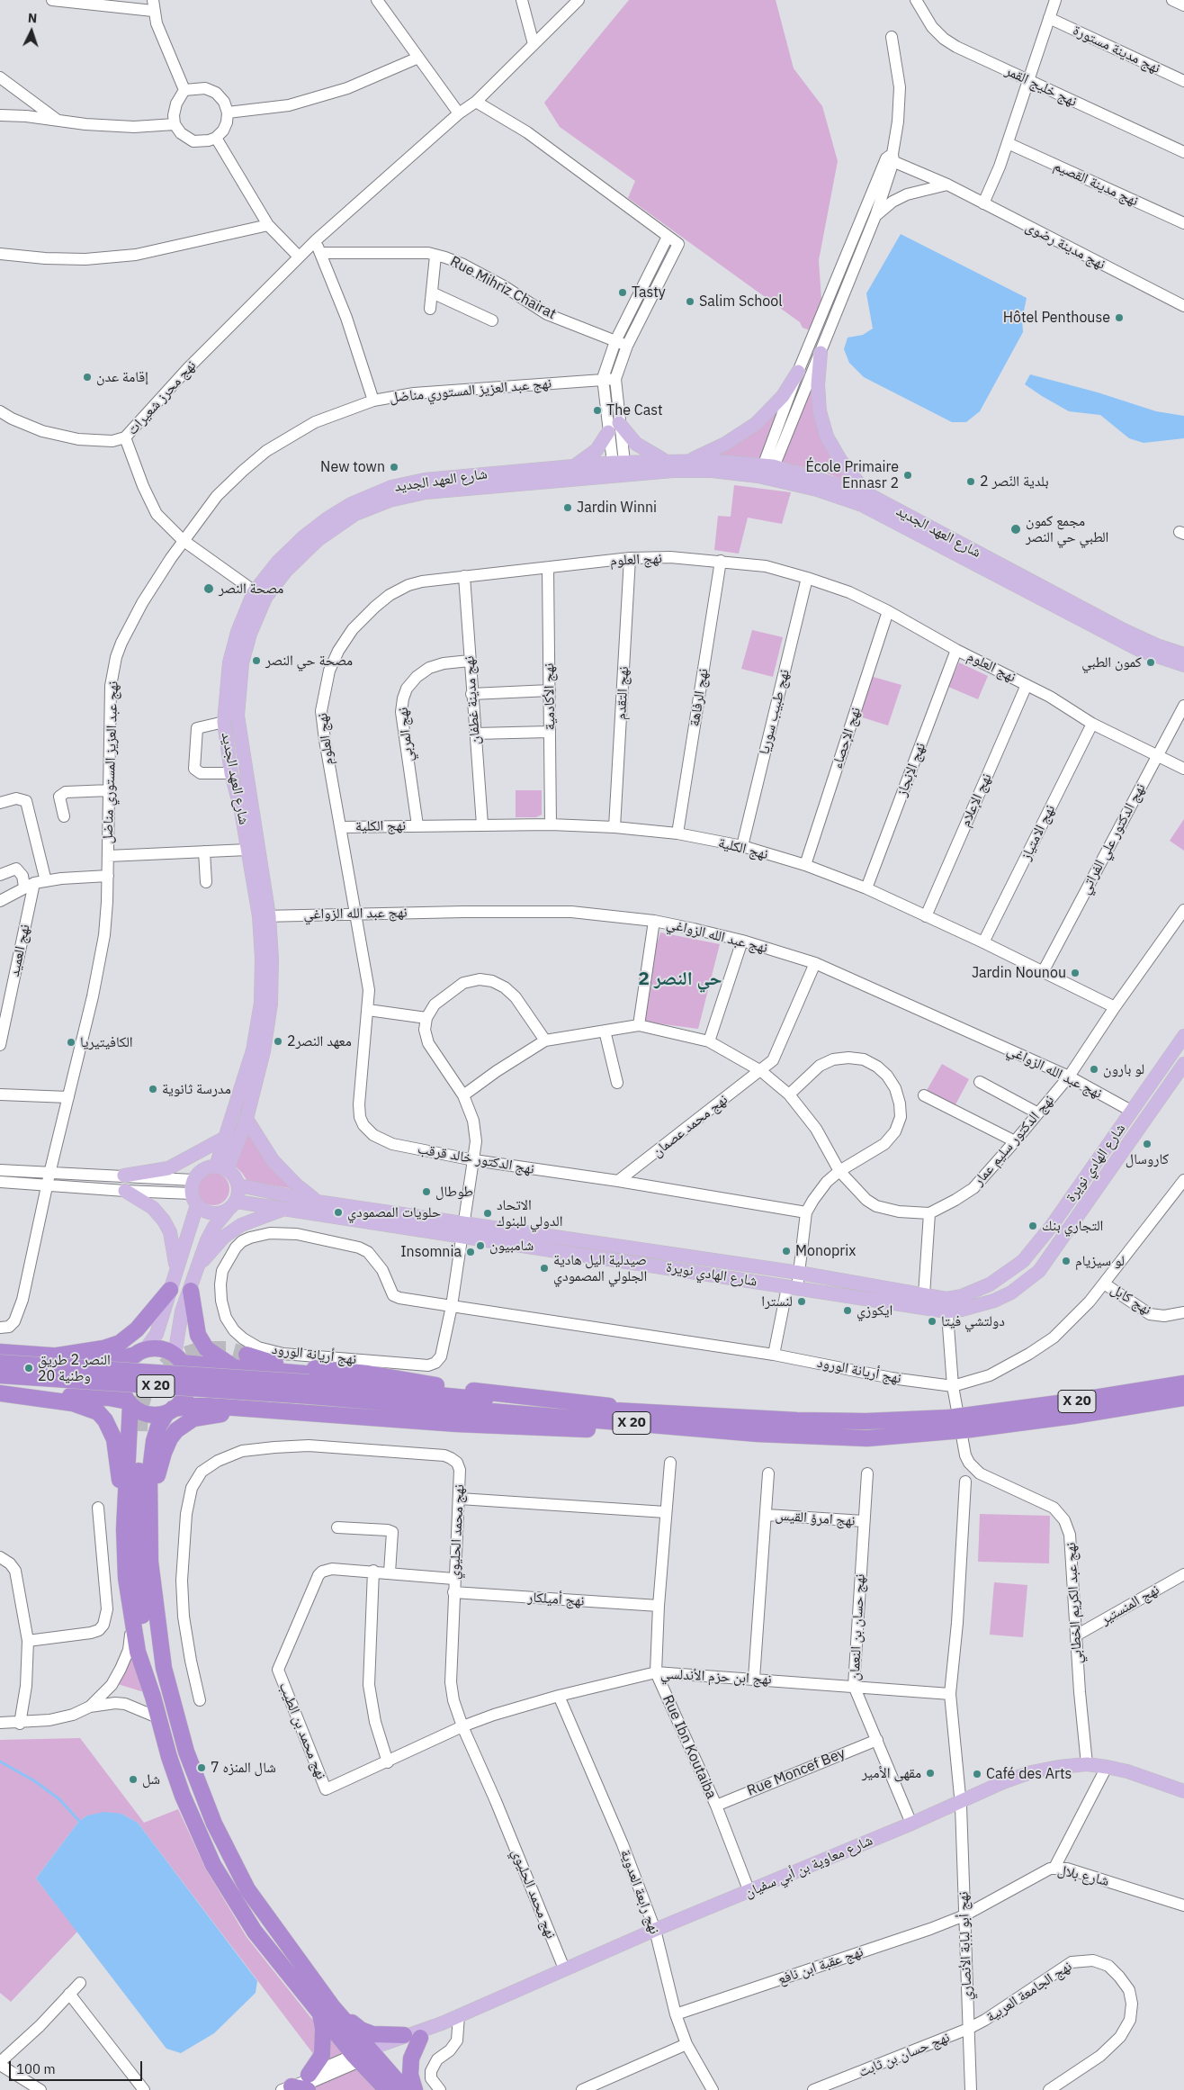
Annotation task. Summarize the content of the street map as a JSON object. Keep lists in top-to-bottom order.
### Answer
{
  "streets": {
    "highway": ["X 20"],
    "main road": ["شارع العهد الجديد", "شارع الهادي نويرة", "شارع معاوية بن أبي سفيان"],
    "street": [
      "نهج مدينة مستورة",
      "نهج خليج القمر",
      "نهج مدينة القصيم",
      "نهج مدينة رضوى",
      "Rue Mihriz Chairat",
      "نهج عبد العزيز المستوري مناضل",
      "نهج محرز شعيرات",
      "نهج العلوم",
      "نهج التقدم",
      "نهج الأكادمية",
      "نهج الرفاهة",
      "نهج مدينة غطفان",
      "نهج طبيب سوريا",
      "نهج المربي",
      "نهج الإحصاء",
      "نهج الإنجاز",
      "نهج الإعلام",
      "نهج الكلية",
      "نهج الامتياز",
      "نهج الدكتور علي الفراتي",
      "نهج عبد الله الزواغي",
      "نهج العميد",
      "نهج محمد عصمان",
      "نهج الدكتور سليم عمار",
      "نهج الدكتور خالد قرقب",
      "نهج كابل",
      "نهج أريانة الورود",
      "نهج امرؤ القيس",
      "نهج محمد الحليوي",
      "نهج أميلكار",
      "نهج عبد الكريم الخطابي",
      "نهج المنستير",
      "نهج حسان بن النعمان",
      "نهج ابن حزم الأندلسي",
      "نهج محمد بن الطيب",
      "Rue Ibn Koutaiba",
      "Rue Moncef Bey",
      "شارع بلال",
      "نهج رابعة العدوية",
      "نهج أبو لبابة الأنصاري",
      "نهج عقبة ابن نافع",
      "نهج الجامعة العربية",
      "نهج حسان بن ثابت"
    ]
  },
  "crossings": [
    ["نهج عبد العزيز المستوري مناضل", "نهج محرز شعيرات"],
    ["نهج محرز شعيرات", "شارع العهد الجديد"],
    ["شارع العهد الجديد", "نهج عبد الله الزواغي"],
    ["شارع العهد الجديد", "شارع الهادي نويرة"],
    ["نهج العلوم", "نهج التقدم"],
    ["نهج العلوم", "نهج الأكادمية"],
    ["نهج العلوم", "نهج الرفاهة"],
    ["نهج العلوم", "نهج مدينة غطفان"],
    ["نهج العلوم", "نهج طبيب سوريا"],
    ["نهج العلوم", "نهج الإحصاء"],
    ["نهج العلوم", "نهج الإنجاز"],
    ["نهج العلوم", "نهج الإعلام"],
    ["نهج العلوم", "نهج الكلية"],
    ["نهج العلوم", "نهج الامتياز"],
    ["نهج العلوم", "نهج الدكتور علي الفراتي"],
    ["نهج العلوم", "نهج عبد الله الزواغي"],
    ["نهج العلوم", "نهج الدكتور خالد قرقب"],
    ["نهج التقدم", "نهج الكلية"],
    ["نهج الأكادمية", "نهج الكلية"],
    ["نهج الرفاهة", "نهج الكلية"],
    ["نهج مدينة غطفان", "نهج المربي"],
    ["نهج مدينة غطفان", "نهج الكلية"],
    ["نهج طبيب سوريا", "نهج الكلية"],
    ["نهج المربي", "نهج الكلية"],
    ["نهج الإحصاء", "نهج الكلية"],
    ["نهج الإنجاز", "نهج الكلية"],
    ["نهج الإعلام", "نهج الكلية"],
    ["نهج الكلية", "نهج الامتياز"],
    ["نهج الكلية", "نهج الدكتور علي الفراتي"],
    ["نهج الكلية", "نهج الدكتور سليم عمار"],
    ["نهج عبد الله الزواغي", "نهج محمد عصمان"],
    ["نهج عبد الله الزواغي", "نهج الدكتور سليم عمار"],
    ["نهج عبد الله الزواغي", "نهج الدكتور خالد قرقب"],
    ["نهج عبد الله الزواغي", "شارع الهادي نويرة"],
    ["نهج محمد عصمان", "نهج الدكتور خالد قرقب"],
    ["شارع الهادي نويرة", "نهج أريانة الورود"],
    ["شارع الهادي نويرة", "نهج عبد الكريم الخطابي"],
    ["نهج كابل", "نهج أريانة الورود"],
    ["نهج أريانة الورود", "نهج عبد الكريم الخطابي"],
    ["نهج امرؤ القيس", "نهج حسان بن النعمان"],
    ["نهج محمد الحليوي", "نهج أميلكار"],
    ["نهج محمد الحليوي", "نهج ابن حزم الأندلسي"],
    ["نهج محمد الحليوي", "نهج محمد بن الطيب"],
    ["نهج محمد الحليوي", "شارع معاوية بن أبي سفيان"],
    ["نهج أميلكار", "Rue Ibn Koutaiba"],
    ["نهج عبد الكريم الخطابي", "نهج المنستير"],
    ["نهج عبد الكريم الخطابي", "شارع معاوية بن أبي سفيان"],
    ["نهج حسان بن النعمان", "نهج ابن حزم الأندلسي"],
    ["نهج حسان بن النعمان", "Rue Moncef Bey"],
    ["نهج حسان بن النعمان", "شارع معاوية بن أبي سفيان"],
    ["نهج ابن حزم الأندلسي", "نهج محمد بن الطيب"],
    ["نهج ابن حزم الأندلسي", "Rue Ibn Koutaiba"],
    ["نهج ابن حزم الأندلسي", "نهج رابعة العدوية"],
    ["نهج ابن حزم الأندلسي", "نهج أبو لبابة الأنصاري"],
    ["Rue Ibn Koutaiba", "Rue Moncef Bey"],
    ["Rue Ibn Koutaiba", "شارع معاوية بن أبي سفيان"],
    ["شارع معاوية بن أبي سفيان", "نهج رابعة العدوية"],
    ["شارع معاوية بن أبي سفيان", "نهج أبو لبابة الأنصاري"],
    ["شارع بلال", "نهج أبو لبابة الأنصاري"],
    ["شارع بلال", "نهج عقبة ابن نافع"],
    ["نهج رابعة العدوية", "نهج عقبة ابن نافع"],
    ["نهج أبو لبابة الأنصاري", "نهج عقبة ابن نافع"],
    ["نهج أبو لبابة الأنصاري", "نهج الجامعة العربية"],
    ["نهج أبو لبابة الأنصاري", "نهج حسان بن ثابت"],
    ["نهج الجامعة العربية", "نهج حسان بن ثابت"]
  ],
  "districts": ["حي النصر 2"],
  "places": [
    "Tasty",
    "Salim School",
    "Hôtel Penthouse",
    "إقامة عدن",
    "The Cast",
    "New town",
    "École Primaire Ennasr 2",
    "بلدية النّصر 2",
    "Jardin Winni",
    "مجمع كمون الطبي حي النصر",
    "مصحة النصر",
    "مصحة حي النصر",
    "كمون الطبي",
    "Jardin Nounou",
    "معهد النصر2",
    "الكافيتيريا",
    "لو بارون",
    "مدرسة ثانوية",
    "كاروسال",
    "طوطال",
    "حلويات المصمودي",
    "الاتحاد الدولي للبنوك",
    "التجاري بنك",
    "شامبيون",
    "Monoprix",
    "Insomnia",
    "لو سيزيام",
    "صيدلية اليل هادية الجلولي المصمودي",
    "لنسترا",
    "ايكوزي",
    "دولتشي فيتا",
    "النصر 2 طريق وطنية 20",
    "شال المنزه 7",
    "مقهى الأمير",
    "Café des Arts",
    "شل"
  ],
  "scale_bar": "100 m",
  "north": "top"
}
